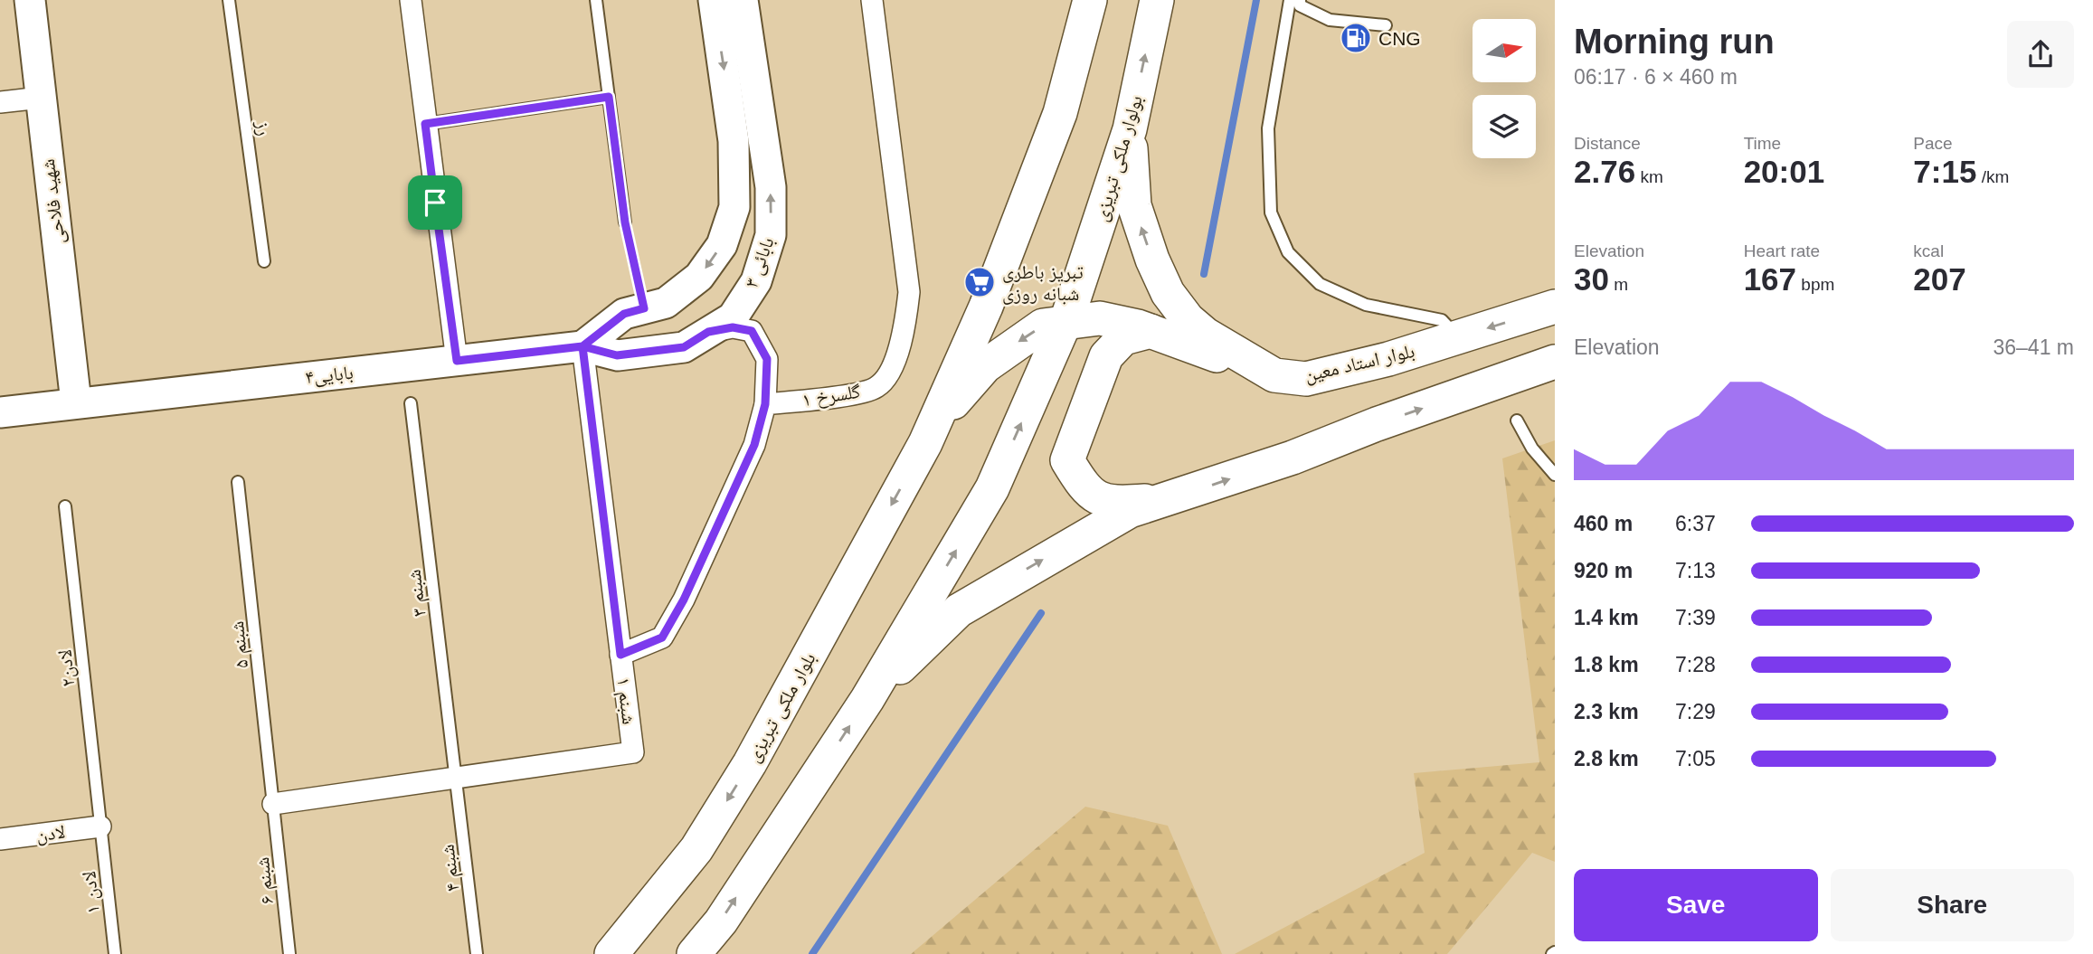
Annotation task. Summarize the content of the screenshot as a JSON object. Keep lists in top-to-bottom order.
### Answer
{
  "streets": {
    "main road": [
      "بولوار ملکی تبریزی",
      "شهید فلاحی",
      "بابائی ۳",
      "بلوار استاد معین",
      "بابایی۴",
      "بلوار ملکى تبریزى"
    ],
    "street": ["گلسرخ ۱", "شبنم ۱", "لادن"],
    "lane": [
      "رز",
      "شبنم ۳",
      "شبنم ۵",
      "لادن۲",
      "شبنم ۴",
      "شبنم ۶",
      "لادن ۱"
    ]
  },
  "crossings": [
    ["بولوار ملکی تبریزی", "بلوار استاد معین"],
    ["شهید فلاحی", "بابایی۴"],
    ["بابائی ۳", "بابایی۴"],
    ["بابائی ۳", "شبنم ۱"],
    ["بابایی۴", "شبنم ۱"],
    ["شبنم ۳", "شبنم ۱"],
    ["شبنم ۳", "شبنم ۴"],
    ["شبنم ۵", "شبنم ۶"],
    ["لادن۲", "لادن"],
    ["لادن۲", "لادن ۱"],
    ["شبنم ۱", "شبنم ۴"],
    ["لادن", "لادن ۱"]
  ],
  "places": {
    "fuel station": ["CNG"],
    "supermarket": ["تبریز باطری شبانه روزی"]
  },
  "north": "right",
  "page": {
    "heading": ["Morning run", "06:17 · 6 × 460 m"],
    "stats": [
      ["Distance", "2.76 km"],
      ["Time", "20:01"],
      ["Pace", "7:15 /km"],
      ["Elevation", "30 m"],
      ["Heart rate", "167 bpm"],
      ["kcal", "207"]
    ],
    "chart": ["Elevation", "36–41 m"],
    "list": [
      {
        "name": "460 m",
        "note": "6:37"
      },
      {
        "name": "920 m",
        "note": "7:13"
      },
      {
        "name": "1.4 km",
        "note": "7:39"
      },
      {
        "name": "1.8 km",
        "note": "7:28"
      },
      {
        "name": "2.3 km",
        "note": "7:29"
      },
      {
        "name": "2.8 km",
        "note": "7:05"
      }
    ],
    "buttons": ["Save", "Share"]
  }
}
